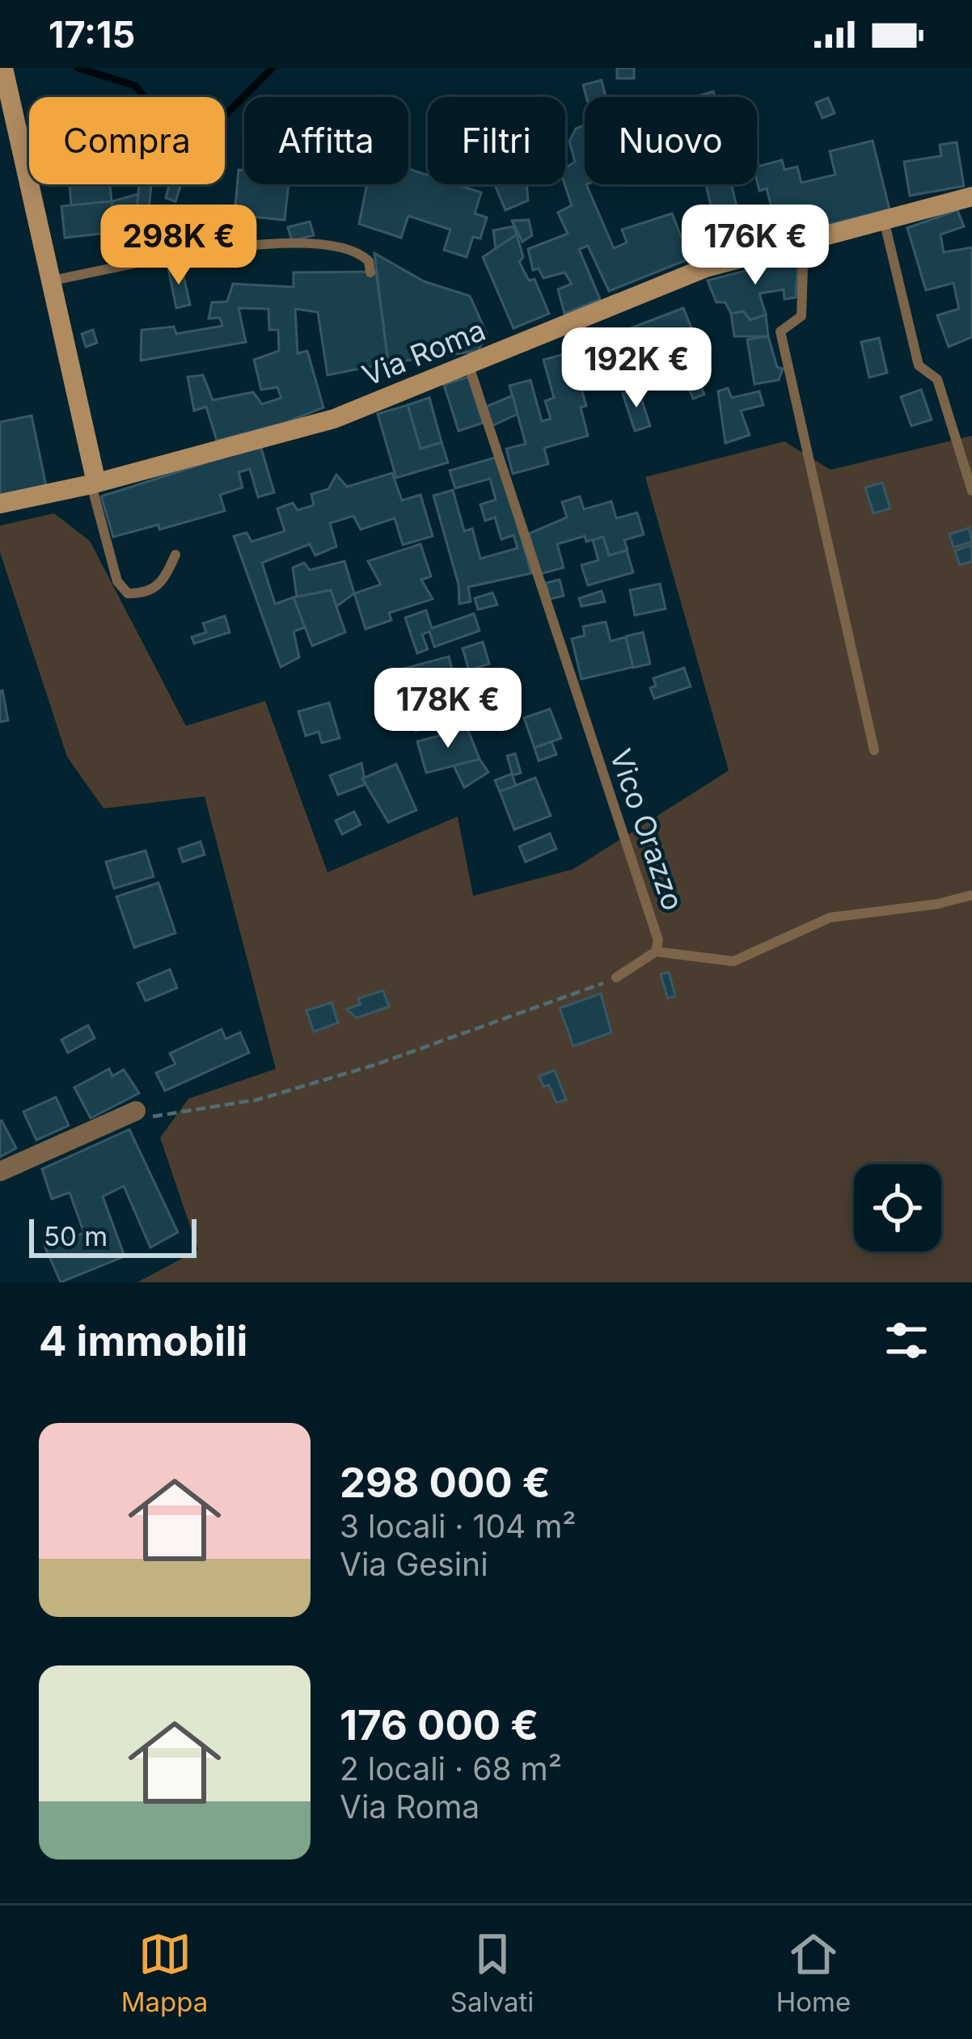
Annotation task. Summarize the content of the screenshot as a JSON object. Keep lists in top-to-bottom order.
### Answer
{
  "streets": {
    "street": ["Via Roma"],
    "lane": ["Vico Orazzo"]
  },
  "crossings": [
    ["Via Roma", "Vico Orazzo"]
  ],
  "scale_bar": "50 m",
  "page": {
    "status": "17:15",
    "chip": [
      "Compra",
      "Affitta",
      "Filtri",
      "Nuovo"
    ],
    "price": [
      "298K €",
      "176K €",
      "192K €",
      "178K €"
    ],
    "scale": "50 m",
    "heading": "4 immobili",
    "list": [
      {
        "name": "298 000 €",
        "note": "3 locali · 104 m² · Via Gesini"
      },
      {
        "name": "176 000 €",
        "note": "2 locali · 68 m² · Via Roma"
      }
    ],
    "tabs": ["Mappa", "Salvati", "Home"]
  }
}
